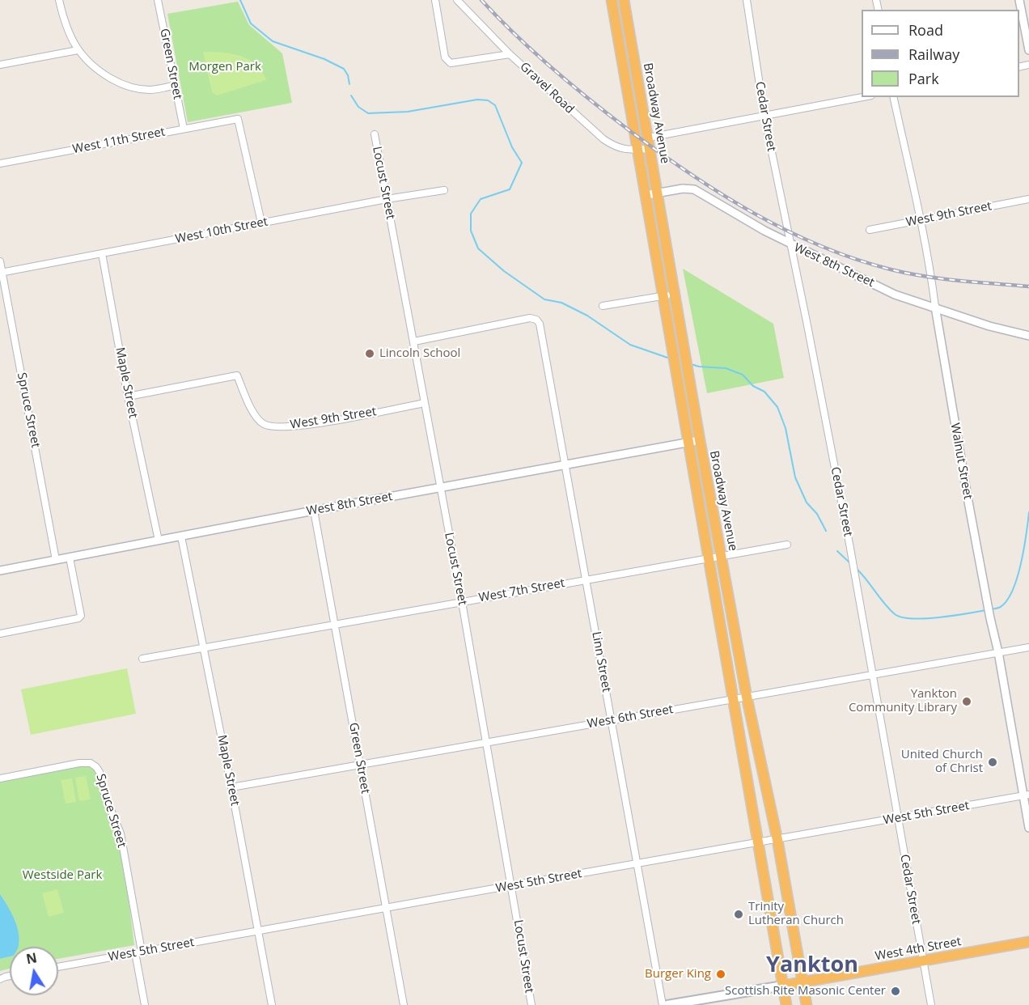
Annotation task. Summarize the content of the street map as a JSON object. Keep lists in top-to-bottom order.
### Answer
{
  "streets": {
    "highway": ["Broadway Avenue", "West 4th Street"],
    "street": [
      "Green Street",
      "Gravel Road",
      "Cedar Street",
      "West 11th Street",
      "Locust Street",
      "West 9th Street",
      "West 10th Street",
      "West 8th Street",
      "Maple Street",
      "Spruce Street",
      "Walnut Street",
      "West 7th Street",
      "Linn Street",
      "West 6th Street",
      "West 5th Street"
    ]
  },
  "crossings": [
    ["Green Street", "West 11th Street"],
    ["Green Street", "West 8th Street"],
    ["Green Street", "West 7th Street"],
    ["Green Street", "West 6th Street"],
    ["Green Street", "West 5th Street"],
    ["Gravel Road", "Broadway Avenue"],
    ["Broadway Avenue", "West 8th Street"],
    ["Broadway Avenue", "West 7th Street"],
    ["Broadway Avenue", "West 6th Street"],
    ["Broadway Avenue", "West 5th Street"],
    ["Broadway Avenue", "West 4th Street"],
    ["Cedar Street", "West 8th Street"],
    ["Cedar Street", "West 6th Street"],
    ["Cedar Street", "West 5th Street"],
    ["Cedar Street", "West 4th Street"],
    ["West 11th Street", "West 10th Street"],
    ["Locust Street", "West 9th Street"],
    ["Locust Street", "West 10th Street"],
    ["Locust Street", "West 8th Street"],
    ["Locust Street", "West 7th Street"],
    ["Locust Street", "Linn Street"],
    ["Locust Street", "West 6th Street"],
    ["Locust Street", "West 5th Street"],
    ["West 9th Street", "Maple Street"],
    ["West 9th Street", "Walnut Street"],
    ["West 10th Street", "Maple Street"],
    ["West 10th Street", "Spruce Street"],
    ["West 8th Street", "Maple Street"],
    ["West 8th Street", "Spruce Street"],
    ["West 8th Street", "Walnut Street"],
    ["West 8th Street", "Linn Street"],
    ["Maple Street", "West 7th Street"],
    ["Maple Street", "West 6th Street"],
    ["Maple Street", "West 5th Street"],
    ["Spruce Street", "West 5th Street"],
    ["Walnut Street", "West 6th Street"],
    ["Walnut Street", "West 5th Street"],
    ["West 7th Street", "Linn Street"],
    ["Linn Street", "West 6th Street"],
    ["Linn Street", "West 5th Street"]
  ],
  "districts": ["Yankton"],
  "parks": ["Morgen Park", "Westside Park"],
  "places": [
    "Lincoln School",
    "Yankton Community Library",
    "United Church of Christ",
    "Trinity Lutheran Church",
    "Burger King",
    "Scottish Rite Masonic Center"
  ],
  "legend": ["Road", "Railway", "Park"],
  "north": "top"
}
